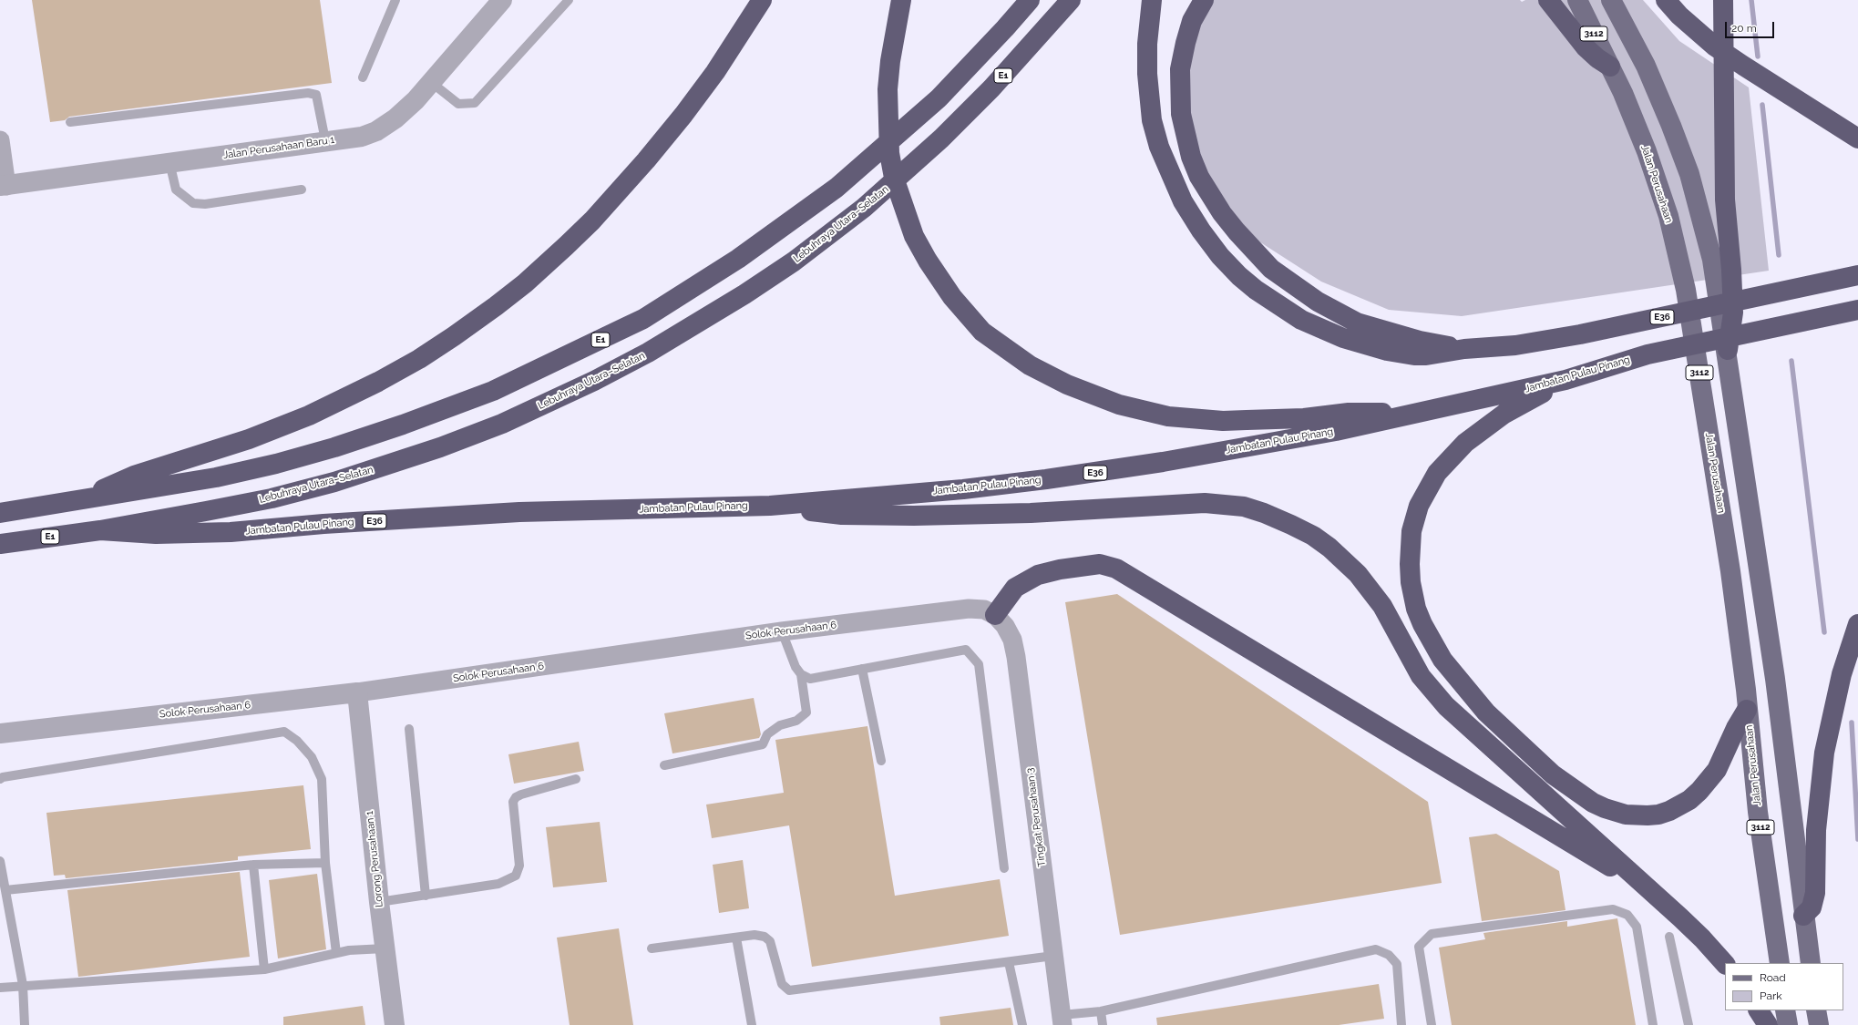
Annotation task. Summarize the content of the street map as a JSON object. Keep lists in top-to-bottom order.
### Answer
{
  "streets": {
    "highway": [
      "E1",
      "Lebuhraya Utara–Selatan",
      "E36",
      "Jambatan Pulau Pinang"
    ],
    "main road": ["3112", "Jalan Perusahaan"],
    "street": [
      "Jalan Perusahaan Baru 1",
      "Solok Perusahaan 6",
      "Tingkat Perusahaan 3",
      "Lorong Perusahaan 1"
    ]
  },
  "crossings": [
    ["Lebuhraya Utara–Selatan", "Jambatan Pulau Pinang"],
    ["Solok Perusahaan 6", "Tingkat Perusahaan 3"],
    ["Solok Perusahaan 6", "Lorong Perusahaan 1"]
  ],
  "legend": ["Road", "Park"],
  "scale_bar": "20 m"
}
